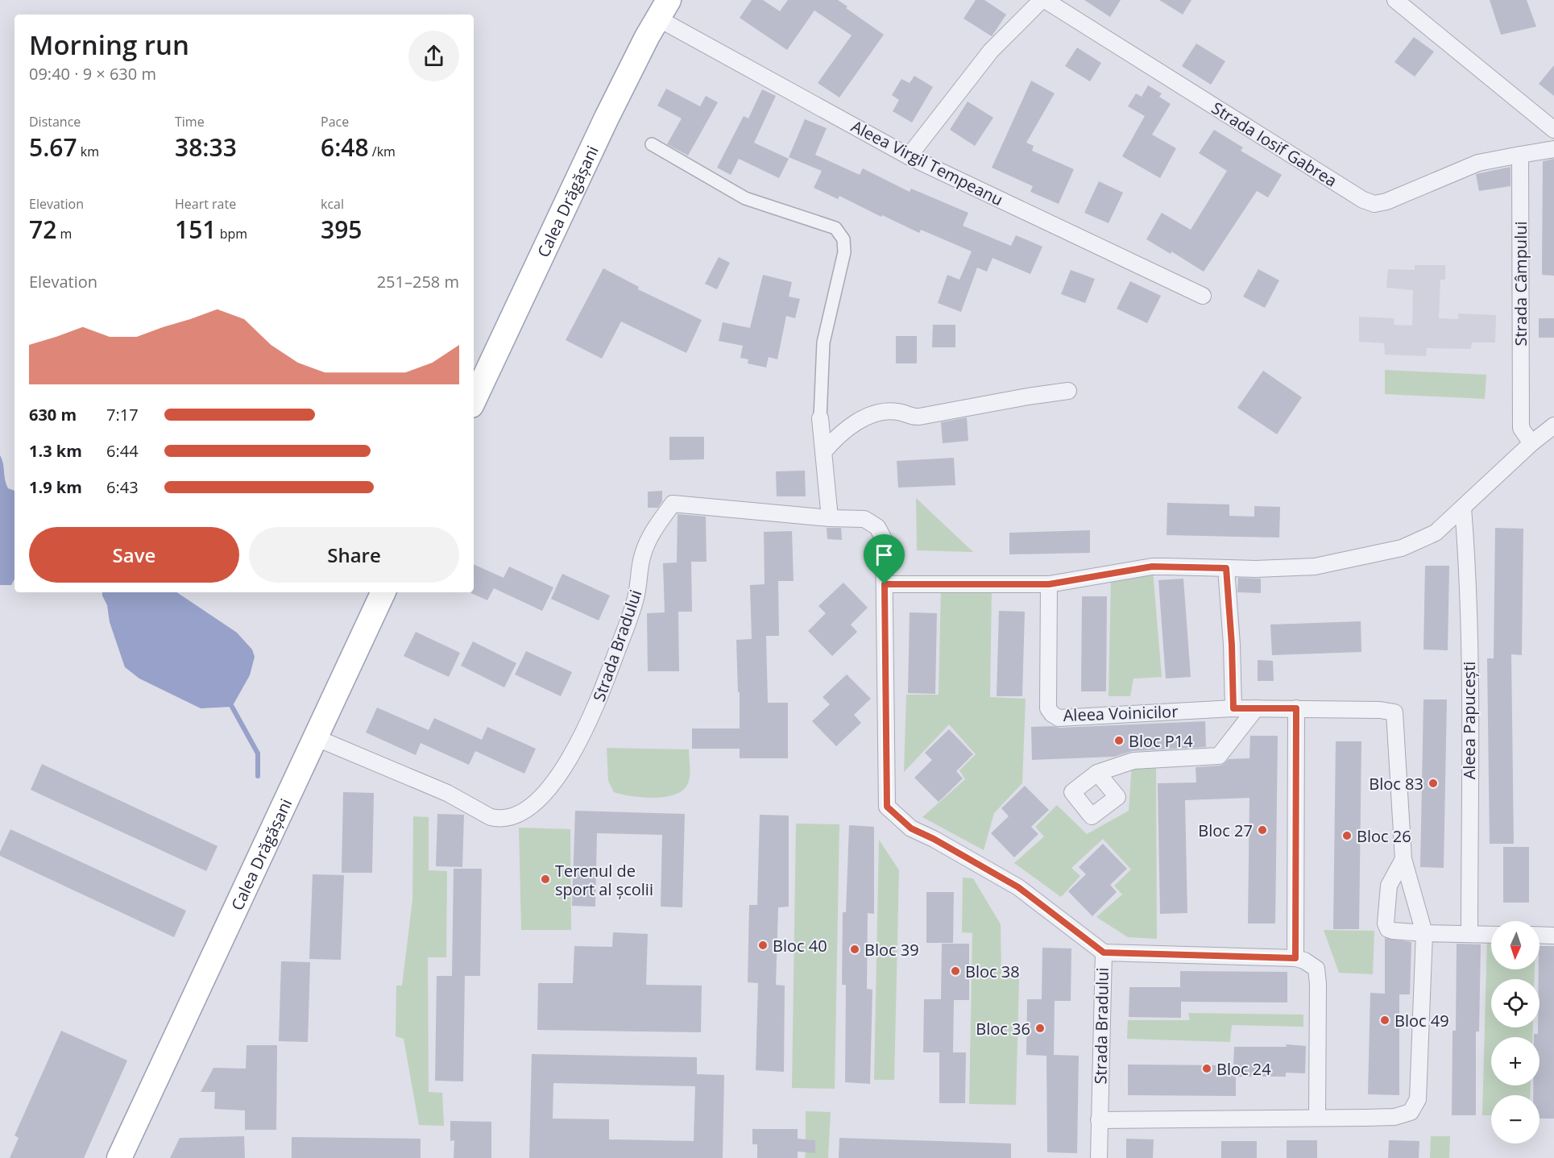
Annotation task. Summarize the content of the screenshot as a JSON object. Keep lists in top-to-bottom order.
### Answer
{
  "streets": {
    "main road": ["Calea Drăgășani"],
    "street": [
      "Strada Iosif Gabrea",
      "Aleea Virgil Tempeanu",
      "Strada Câmpului",
      "Strada Bradului",
      "Aleea Voinicilor",
      "Aleea Papucești"
    ]
  },
  "crossings": [
    ["Strada Iosif Gabrea", "Strada Câmpului"],
    ["Aleea Virgil Tempeanu", "Calea Drăgășani"],
    ["Calea Drăgășani", "Strada Bradului"]
  ],
  "places": [
    "Bloc P14",
    "Bloc 83",
    "Bloc 27",
    "Bloc 26",
    "Terenul de sport al școlii",
    "Bloc 40",
    "Bloc 39",
    "Bloc 38",
    "Bloc 49",
    "Bloc 36",
    "Bloc 24"
  ],
  "north": "bottom",
  "page": {
    "heading": ["Morning run", "09:40 · 9 × 630 m"],
    "stats": [
      ["Distance", "5.67 km"],
      ["Time", "38:33"],
      ["Pace", "6:48 /km"],
      ["Elevation", "72 m"],
      ["Heart rate", "151 bpm"],
      ["kcal", "395"]
    ],
    "chart": ["Elevation", "251–258 m"],
    "list": [
      {
        "name": "630 m",
        "note": "7:17"
      },
      {
        "name": "1.3 km",
        "note": "6:44"
      },
      {
        "name": "1.9 km",
        "note": "6:43"
      }
    ],
    "buttons": ["Save", "Share"],
    "map_buttons": ["+", "−"]
  }
}
